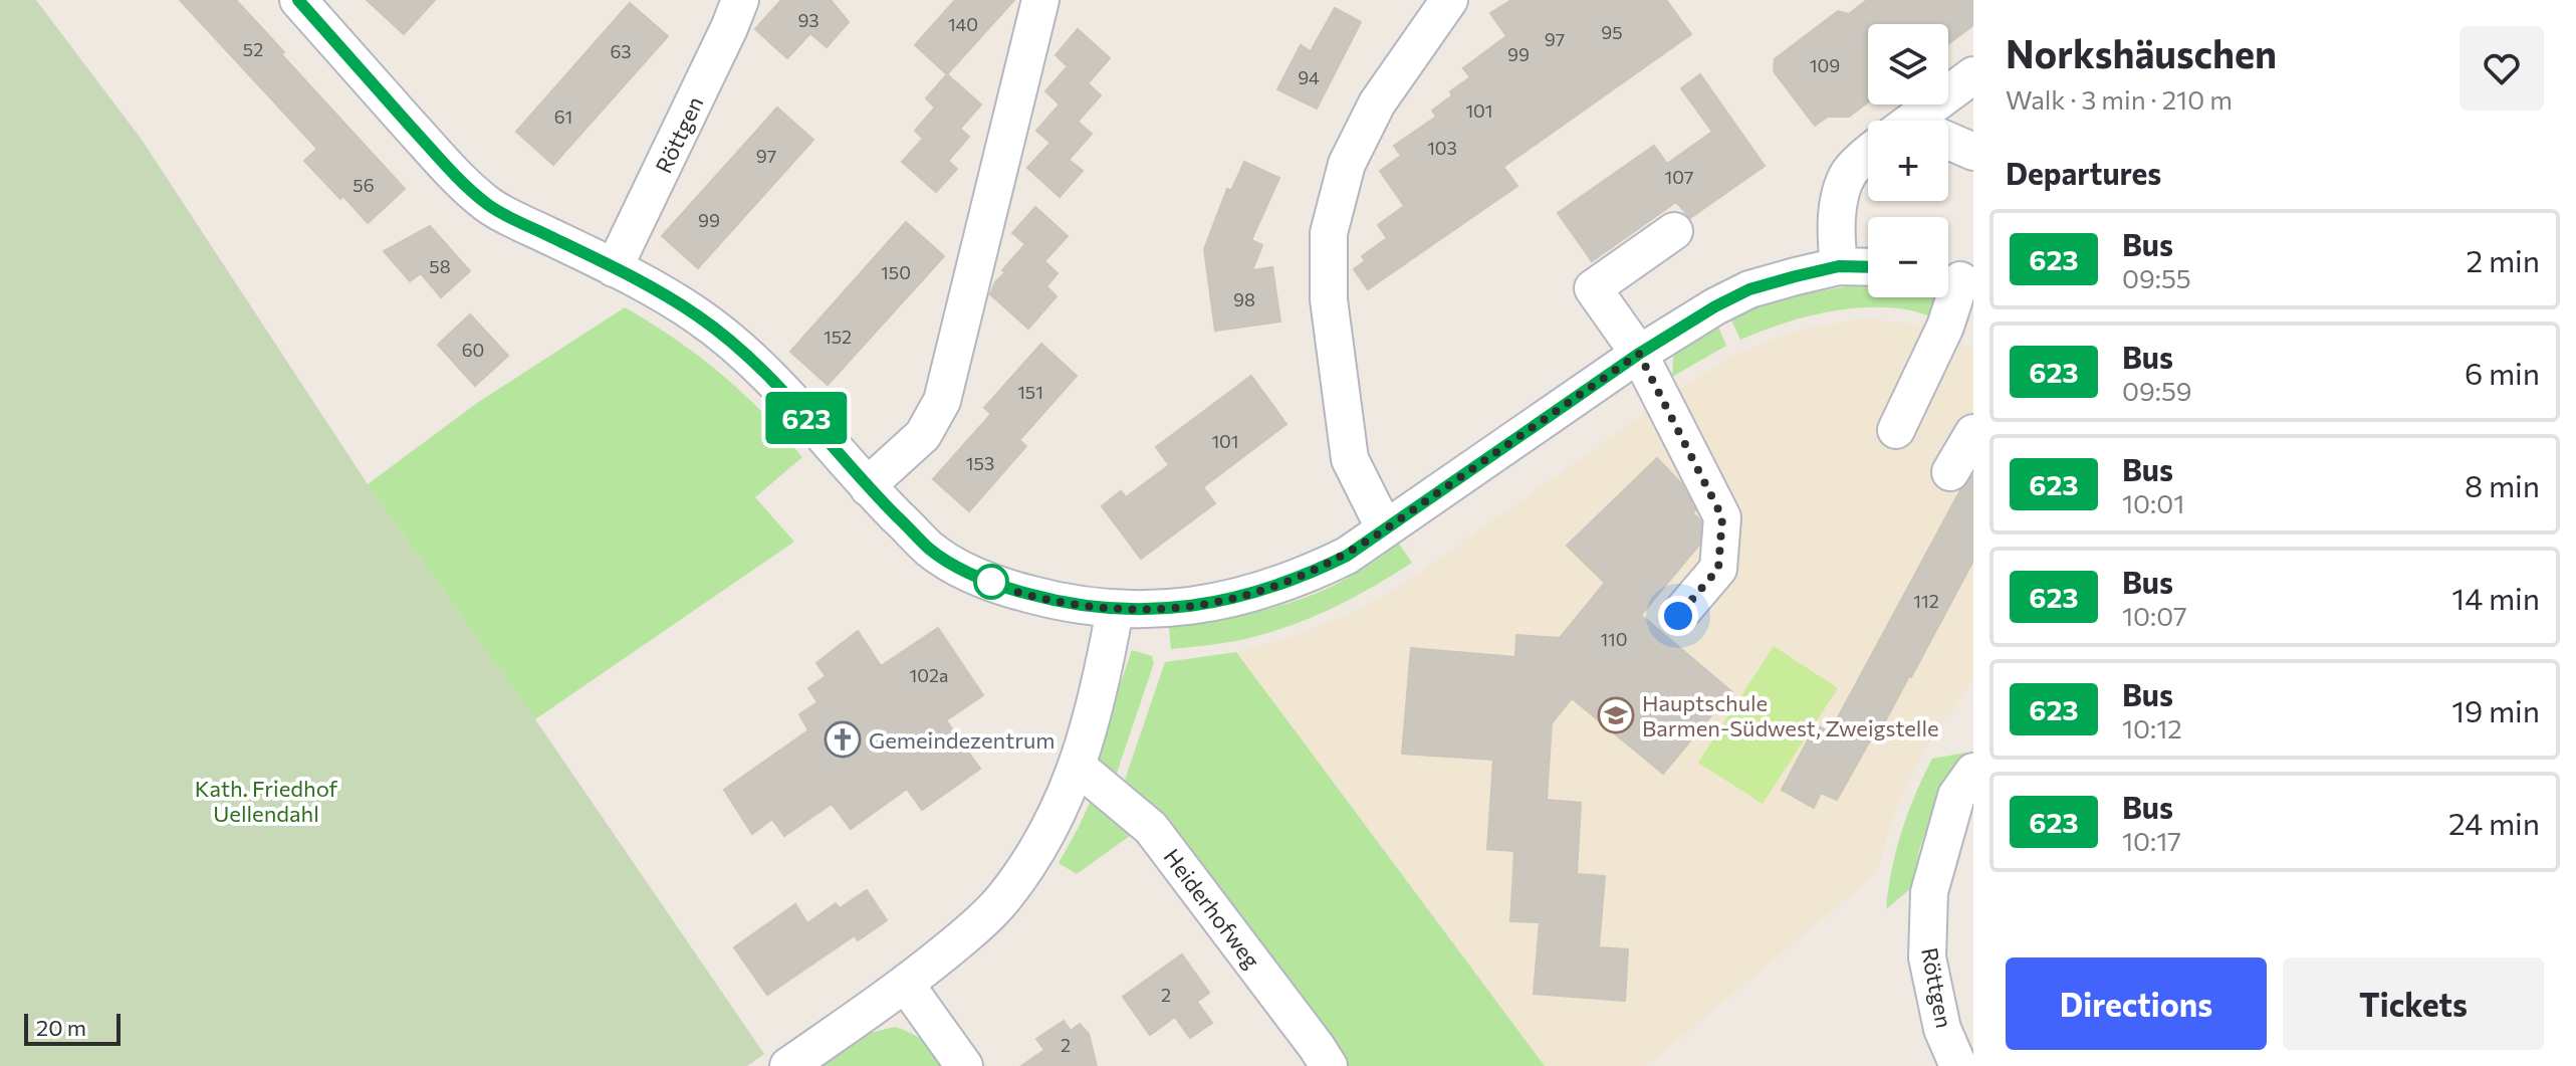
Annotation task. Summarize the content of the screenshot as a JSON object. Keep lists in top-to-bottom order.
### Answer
{
  "streets": {
    "street": ["Röttgen", "Heiderhofweg"]
  },
  "parks": ["Kath. Friedhof Uellendahl"],
  "places": {
    "school or university": ["Hauptschule Barmen-Südwest, Zweigstelle"],
    "church": ["Gemeindezentrum"]
  },
  "lines": ["bus line 623"],
  "house_numbers": [
    "93",
    "140",
    "95",
    "97",
    "52",
    "63",
    "99",
    "109",
    "94",
    "101",
    "61",
    "103",
    "97",
    "107",
    "56",
    "99",
    "58",
    "150",
    "98",
    "152",
    "60",
    "151",
    "101",
    "153",
    "112",
    "110",
    "102a",
    "2",
    "2"
  ],
  "scale_bar": "20 m",
  "page": {
    "on_map": "623",
    "heading": [
      ["Norkshäuschen", "Walk · 3 min · 210 m"],
      "Departures"
    ],
    "map_buttons": ["+", "−"],
    "list": [
      {
        "mark": "623",
        "name": "Bus",
        "note": "09:55",
        "value": "2 min"
      },
      {
        "mark": "623",
        "name": "Bus",
        "note": "09:59",
        "value": "6 min"
      },
      {
        "mark": "623",
        "name": "Bus",
        "note": "10:01",
        "value": "8 min"
      },
      {
        "mark": "623",
        "name": "Bus",
        "note": "10:07",
        "value": "14 min"
      },
      {
        "mark": "623",
        "name": "Bus",
        "note": "10:12",
        "value": "19 min"
      },
      {
        "mark": "623",
        "name": "Bus",
        "note": "10:17",
        "value": "24 min"
      }
    ],
    "buttons": ["Directions", "Tickets"],
    "scale": "20 m"
  }
}
